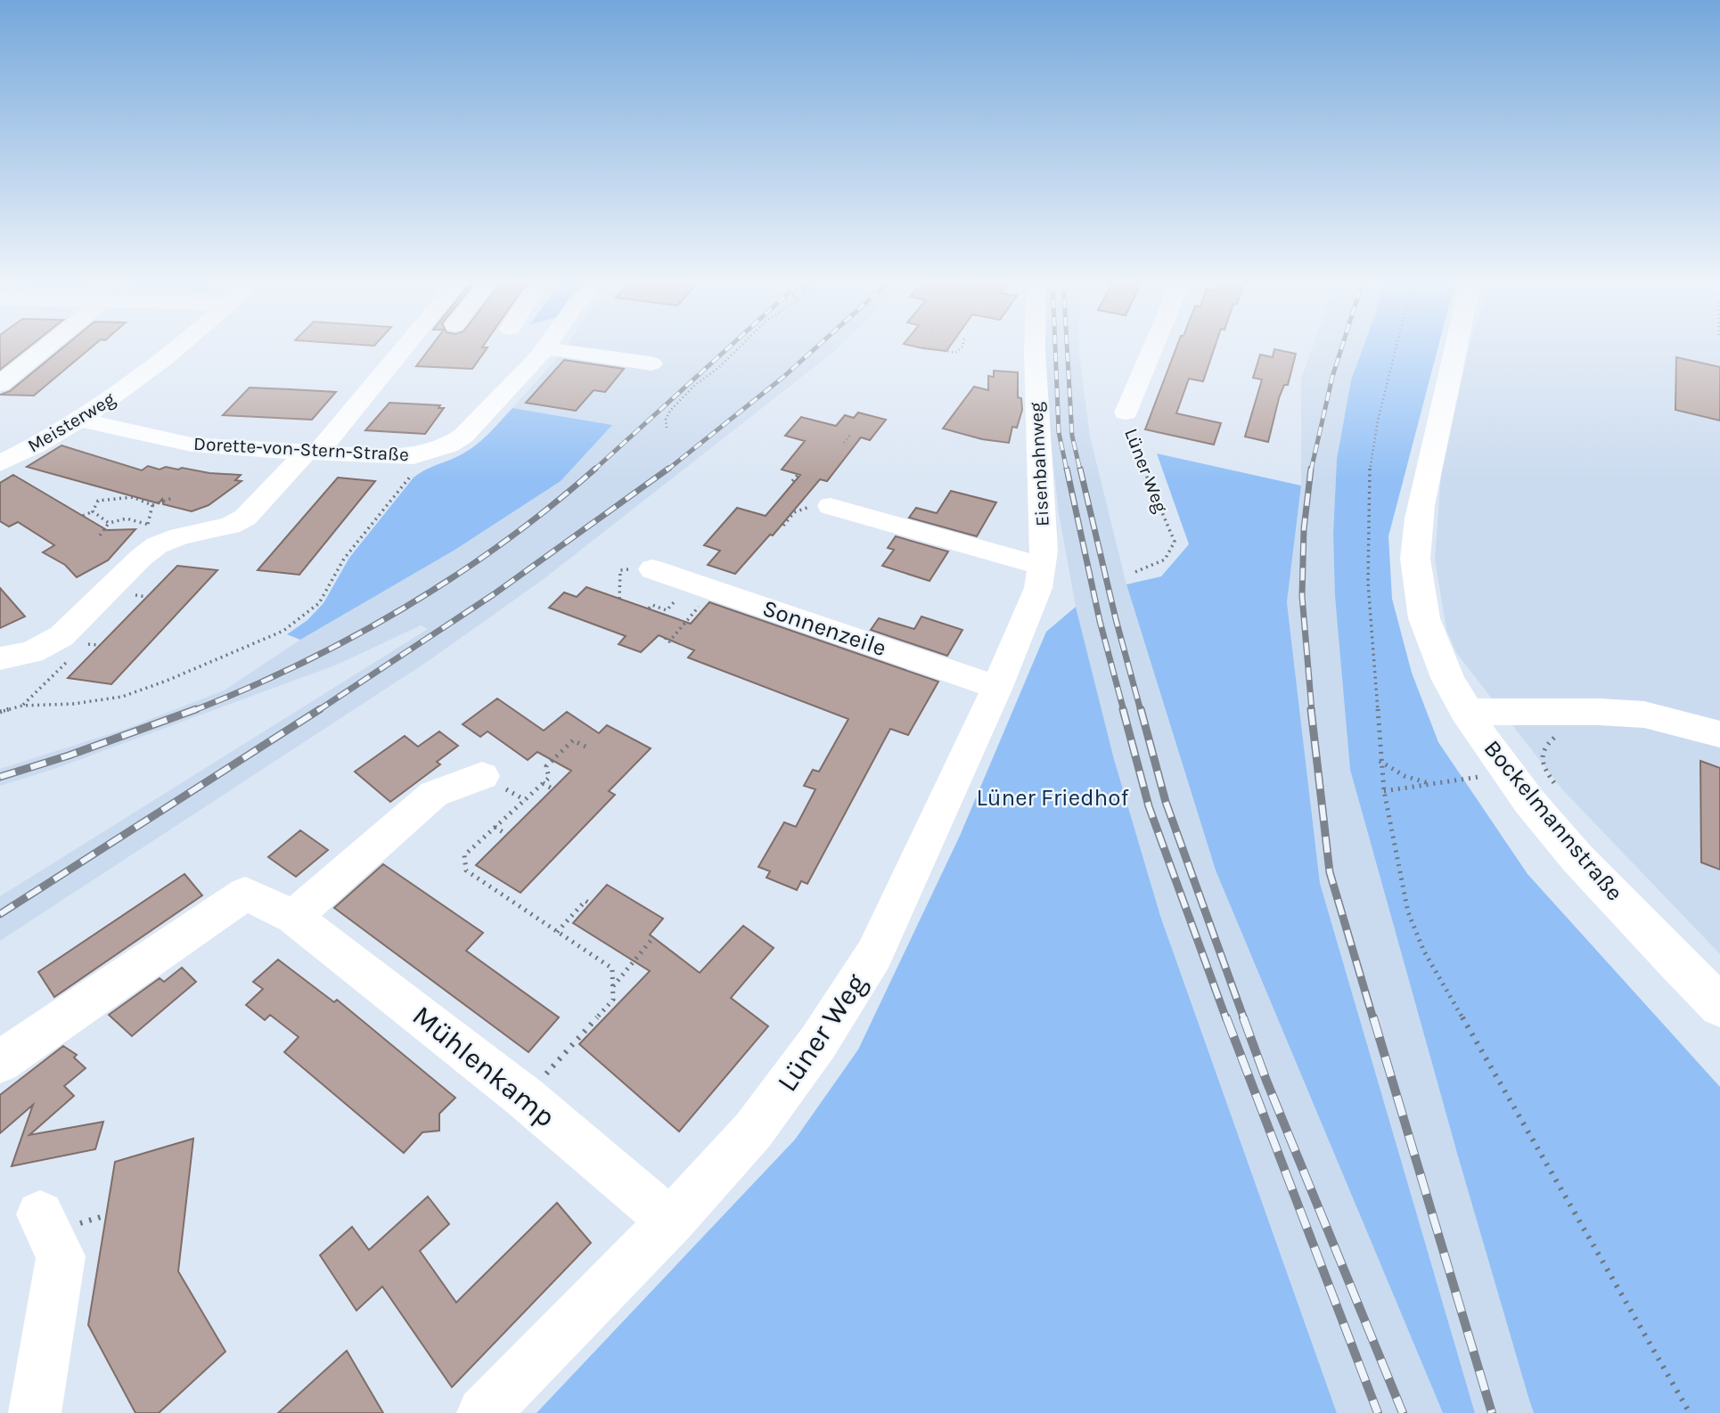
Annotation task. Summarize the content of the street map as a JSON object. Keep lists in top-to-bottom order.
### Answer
{
  "streets": {
    "main road": ["Bockelmannstraße"],
    "street": [
      "Meisterweg",
      "Dorette-von-Stern-Straße",
      "Eisenbahnweg",
      "Lüner Weg",
      "Sonnenzeile",
      "Mühlenkamp"
    ]
  },
  "crossings": [
    ["Meisterweg", "Dorette-von-Stern-Straße"],
    ["Eisenbahnweg", "Lüner Weg"],
    ["Lüner Weg", "Sonnenzeile"],
    ["Lüner Weg", "Mühlenkamp"]
  ],
  "parks": ["Lüner Friedhof"]
}
